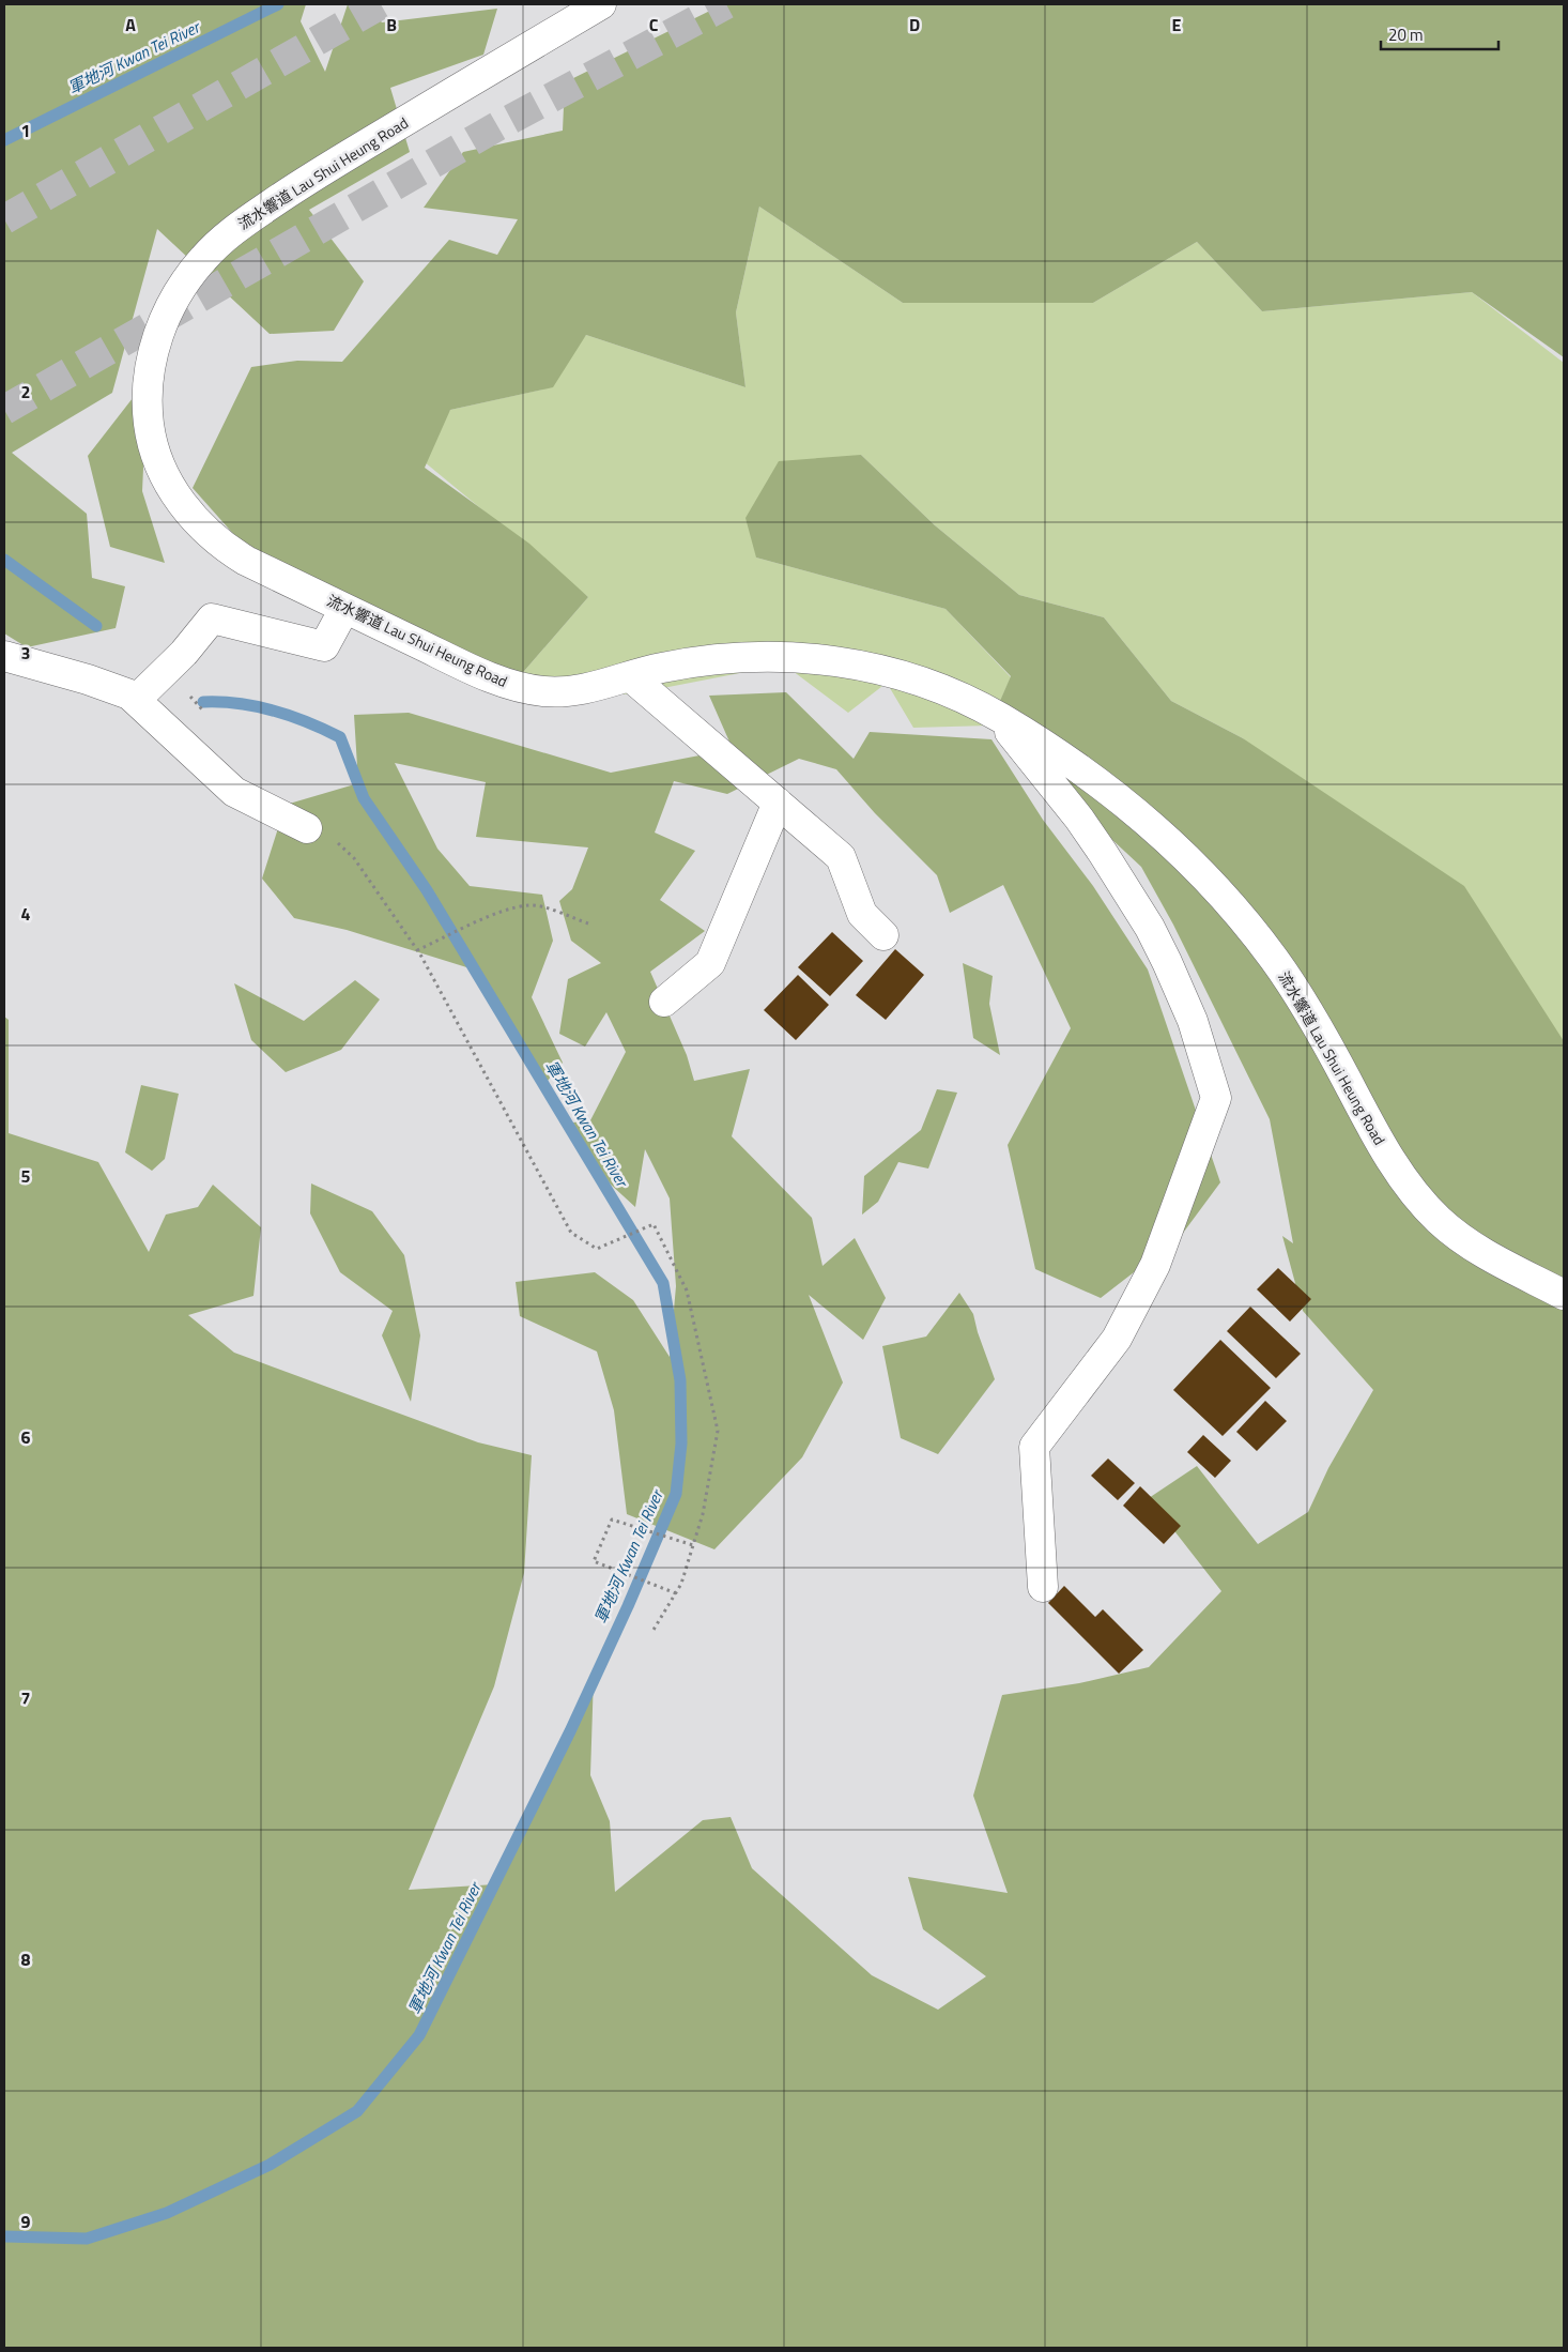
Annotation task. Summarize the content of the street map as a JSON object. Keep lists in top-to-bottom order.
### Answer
{
  "streets": {
    "street": ["流水響道 Lau Shui Heung Road"]
  },
  "water": ["軍地河 Kwan Tei River"],
  "scale_bar": "20 m",
  "grid": {
    "columns": [
      "A",
      "B",
      "C",
      "D",
      "E"
    ],
    "rows": [
      "1",
      "2",
      "3",
      "4",
      "5",
      "6",
      "7",
      "8",
      "9"
    ]
  }
}
